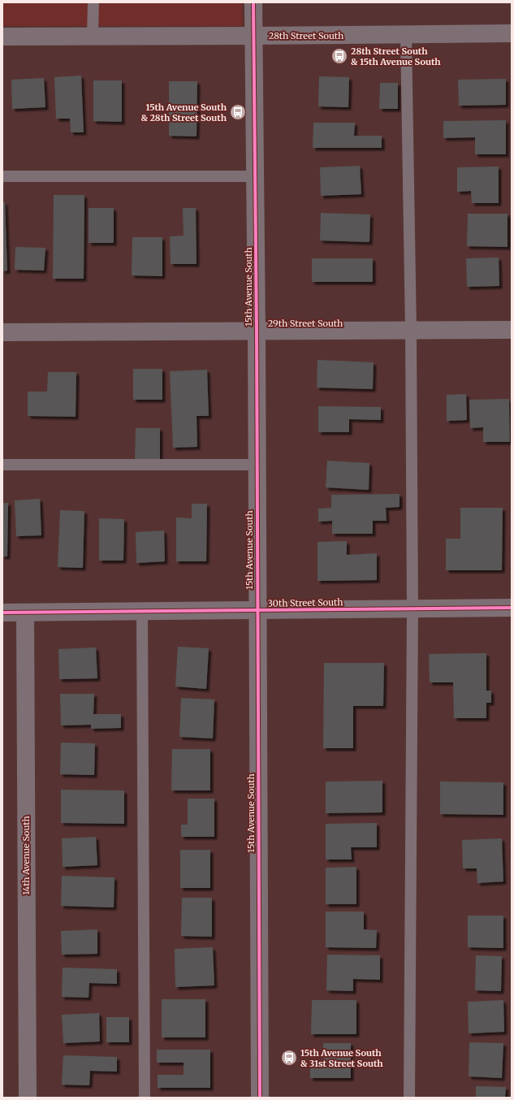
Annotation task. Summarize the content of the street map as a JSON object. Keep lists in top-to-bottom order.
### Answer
{
  "streets": {
    "street": [
      "28th Street South",
      "15th Avenue South",
      "29th Street South",
      "30th Street South",
      "14th Avenue South"
    ]
  },
  "crossings": [
    ["28th Street South", "15th Avenue South"],
    ["15th Avenue South", "29th Street South"],
    ["15th Avenue South", "30th Street South"],
    ["30th Street South", "14th Avenue South"]
  ],
  "places": {
    "bus stop": ["28th Street South & 15th Avenue South", "15th Avenue South & 28th Street South", "15th Avenue South & 31st Street South"]
  }
}
